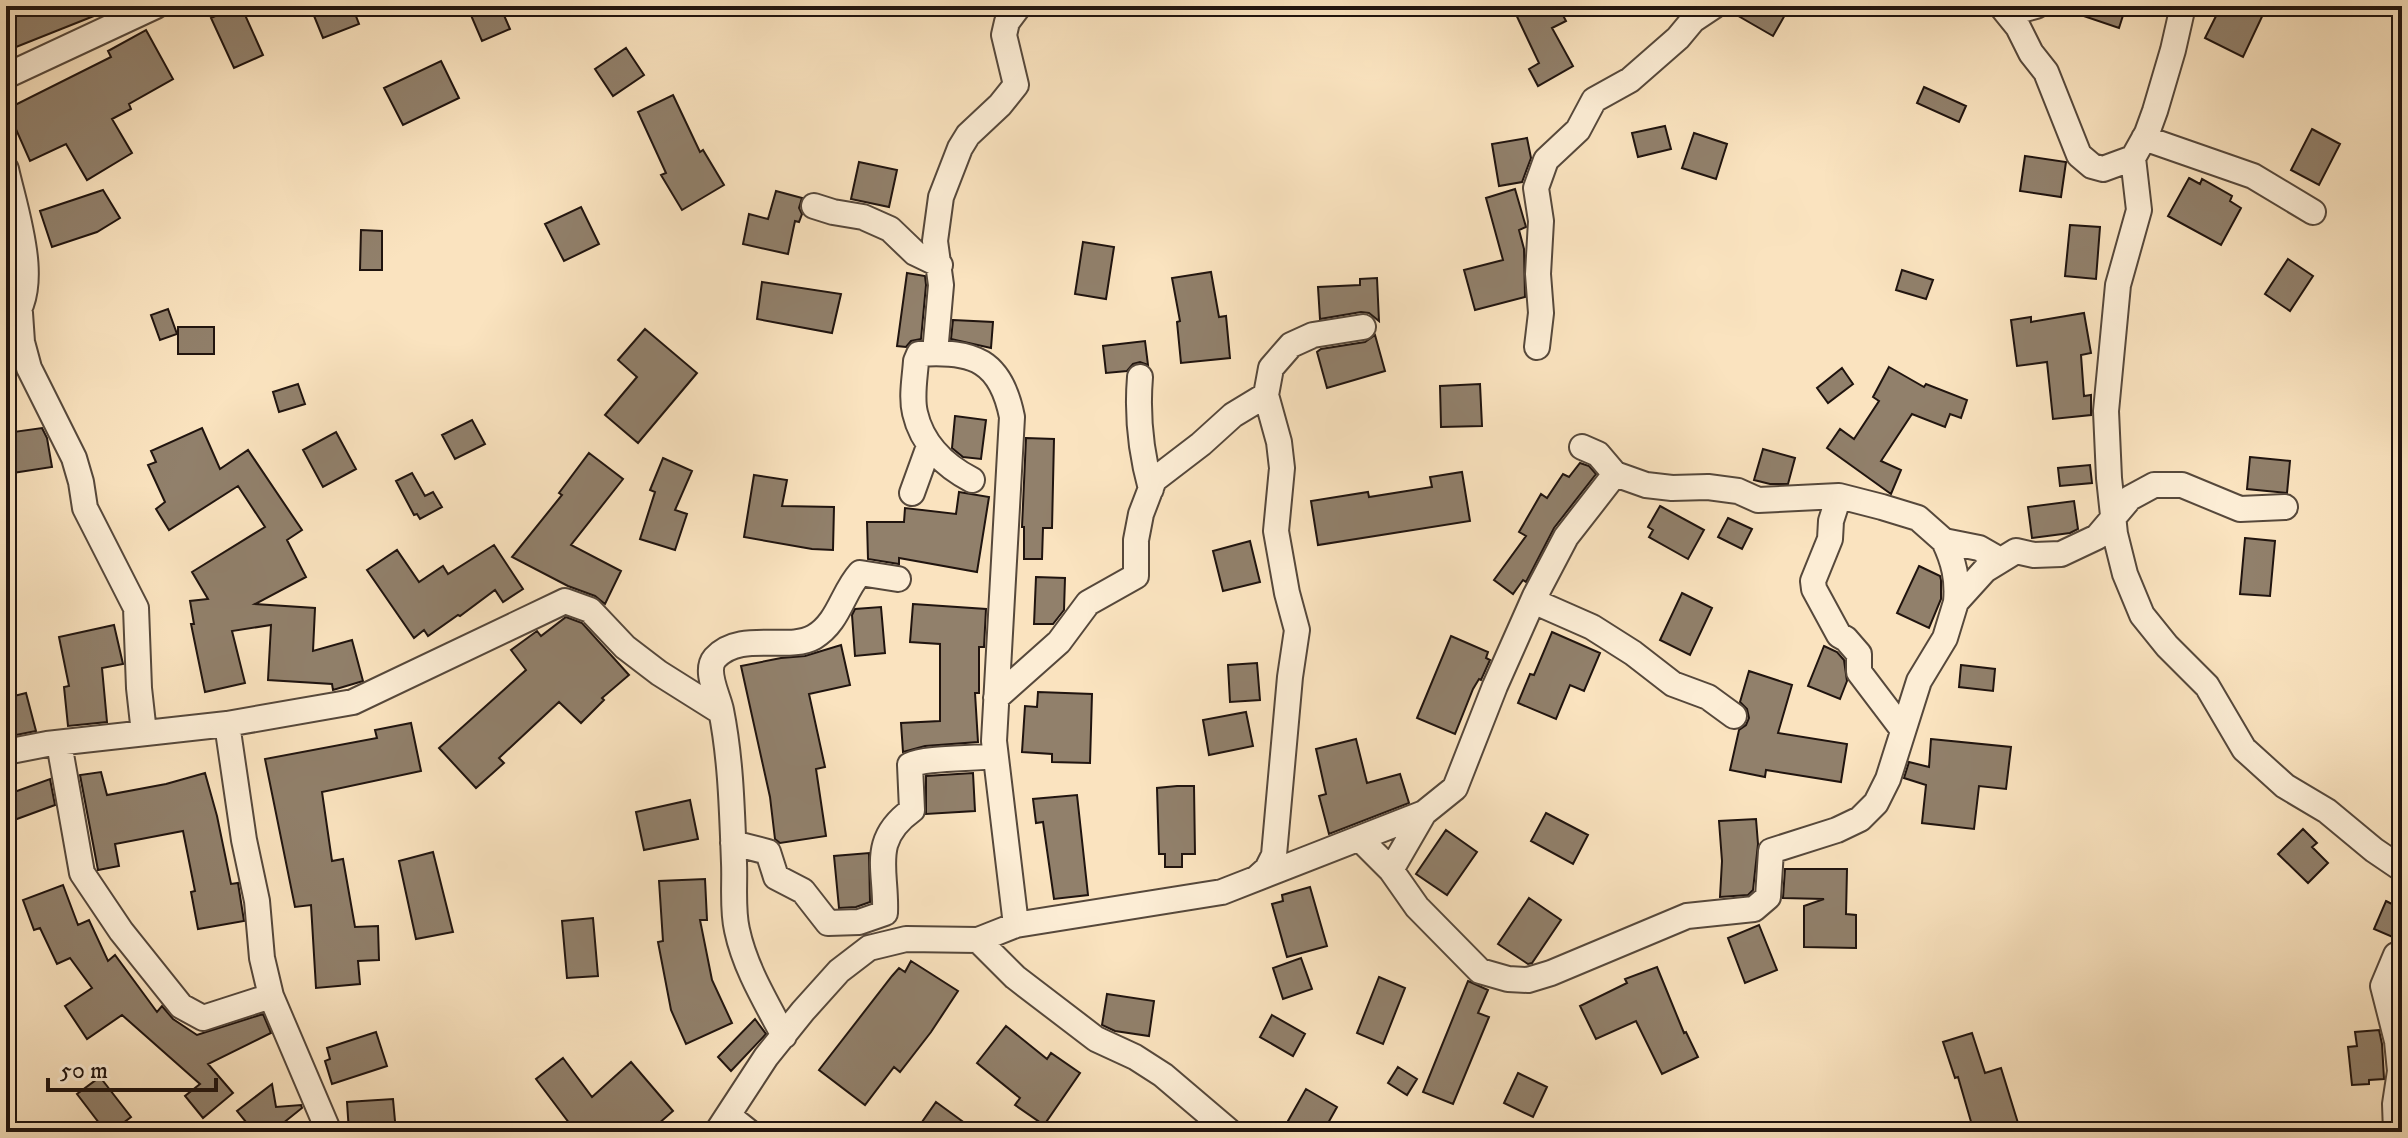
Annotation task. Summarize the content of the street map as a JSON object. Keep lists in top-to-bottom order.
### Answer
{
  "scale_bar": "50 m"
}
